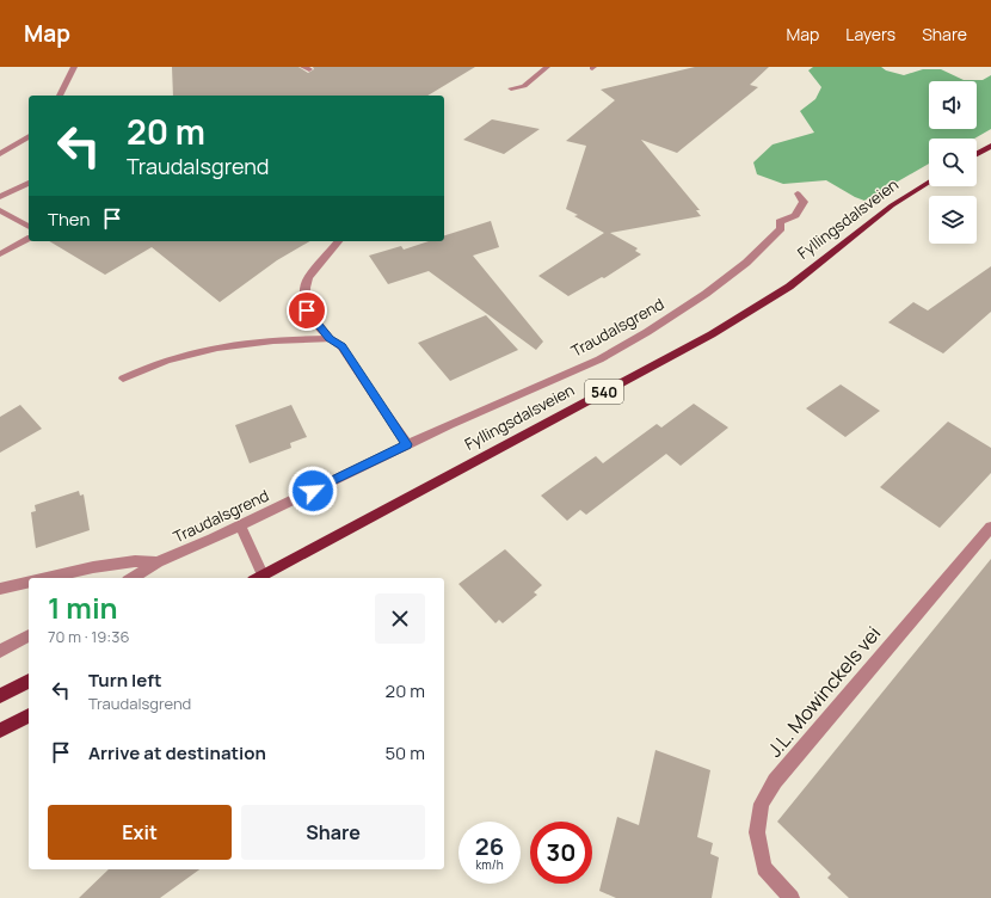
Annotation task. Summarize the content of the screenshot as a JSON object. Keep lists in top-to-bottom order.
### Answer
{
  "streets": {
    "main road": ["Fyllingsdalsveien", "540"],
    "street": ["Traudalsgrend", "J.L. Mowinckels vei"]
  },
  "page": {
    "header": "Map",
    "nav": ["Map", "Layers", "Share"],
    "turn": ["20 m", "Traudalsgrend"],
    "then": "Then",
    "heading": ["1 min", "70 m · 19:36"],
    "list": [
      {
        "name": "Turn left",
        "note": "Traudalsgrend",
        "value": "20 m"
      },
      {
        "name": "Arrive at destination",
        "value": "50 m"
      }
    ],
    "buttons": ["Exit", "Share"],
    "speed": "26 km/h",
    "limit": "30"
  }
}
